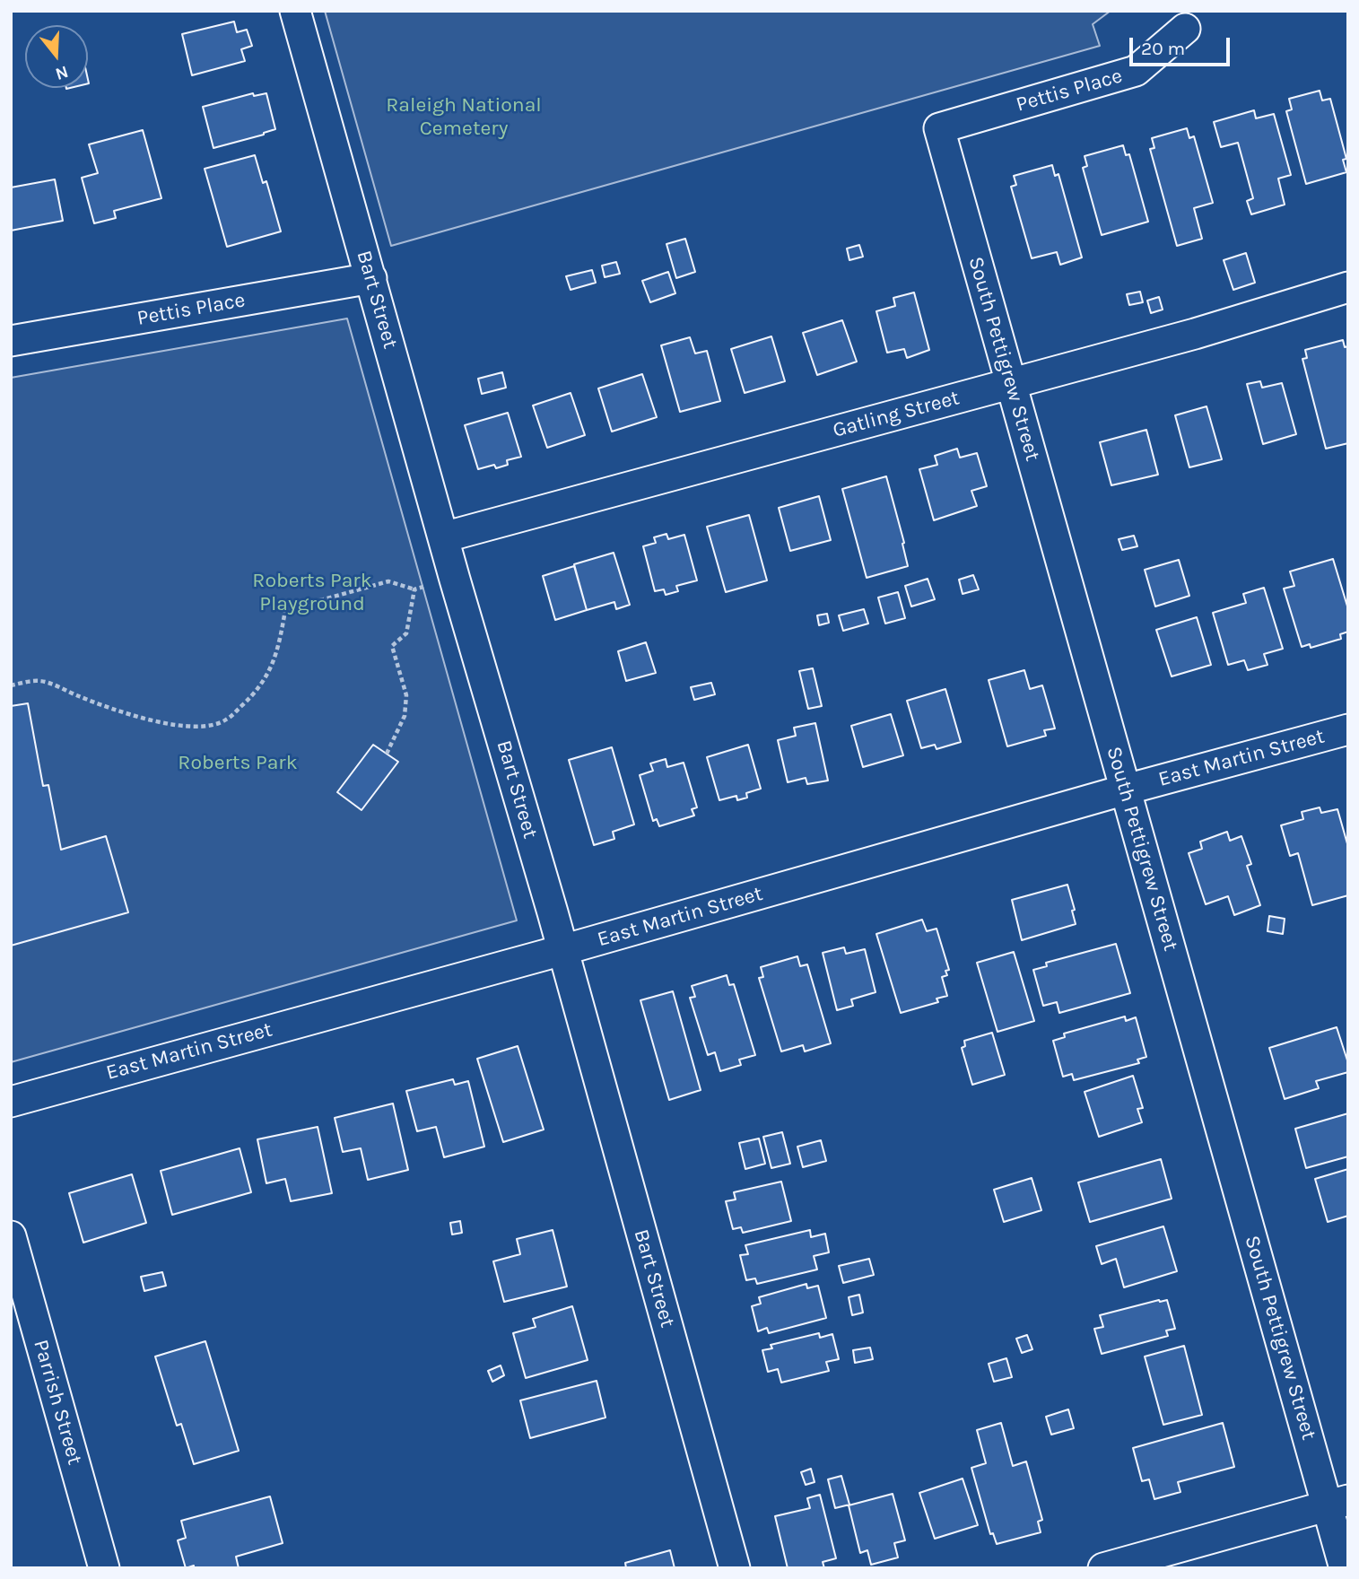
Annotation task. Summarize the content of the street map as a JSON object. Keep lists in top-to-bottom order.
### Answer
{
  "streets": {
    "street": [
      "Pettis Place",
      "Bart Street",
      "South Pettigrew Street",
      "Gatling Street",
      "East Martin Street",
      "Parrish Street"
    ]
  },
  "crossings": [
    ["Pettis Place", "Bart Street"],
    ["Pettis Place", "South Pettigrew Street"],
    ["Bart Street", "Gatling Street"],
    ["Bart Street", "East Martin Street"],
    ["South Pettigrew Street", "Gatling Street"],
    ["South Pettigrew Street", "East Martin Street"]
  ],
  "parks": ["Raleigh National Cemetery", "Roberts Park Playground", "Roberts Park"],
  "scale_bar": "20 m",
  "north": "bottom"
}
